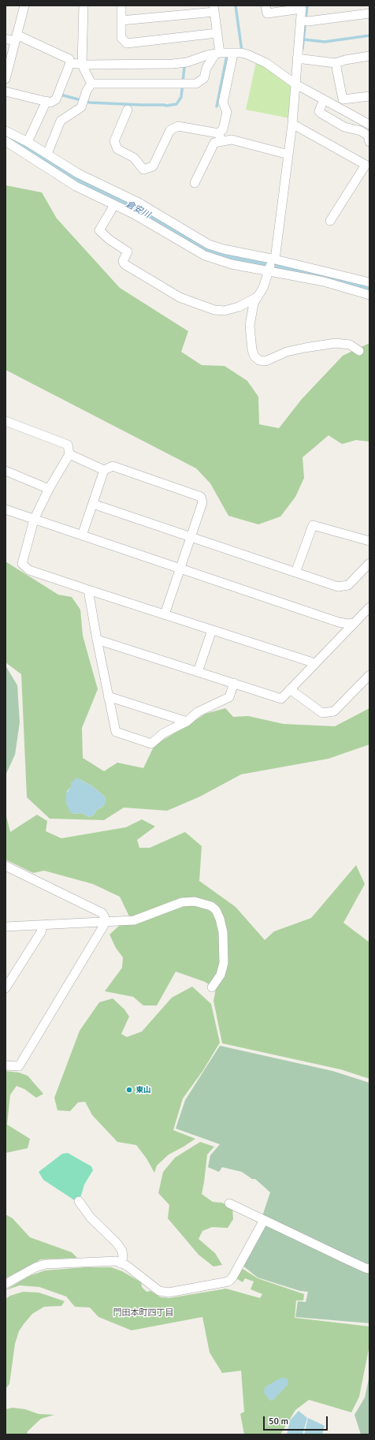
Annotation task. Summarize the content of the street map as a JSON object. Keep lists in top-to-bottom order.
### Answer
{
  "districts": ["門田本町四丁目"],
  "water": ["倉安川"],
  "places": ["東山"],
  "scale_bar": "50 m"
}
